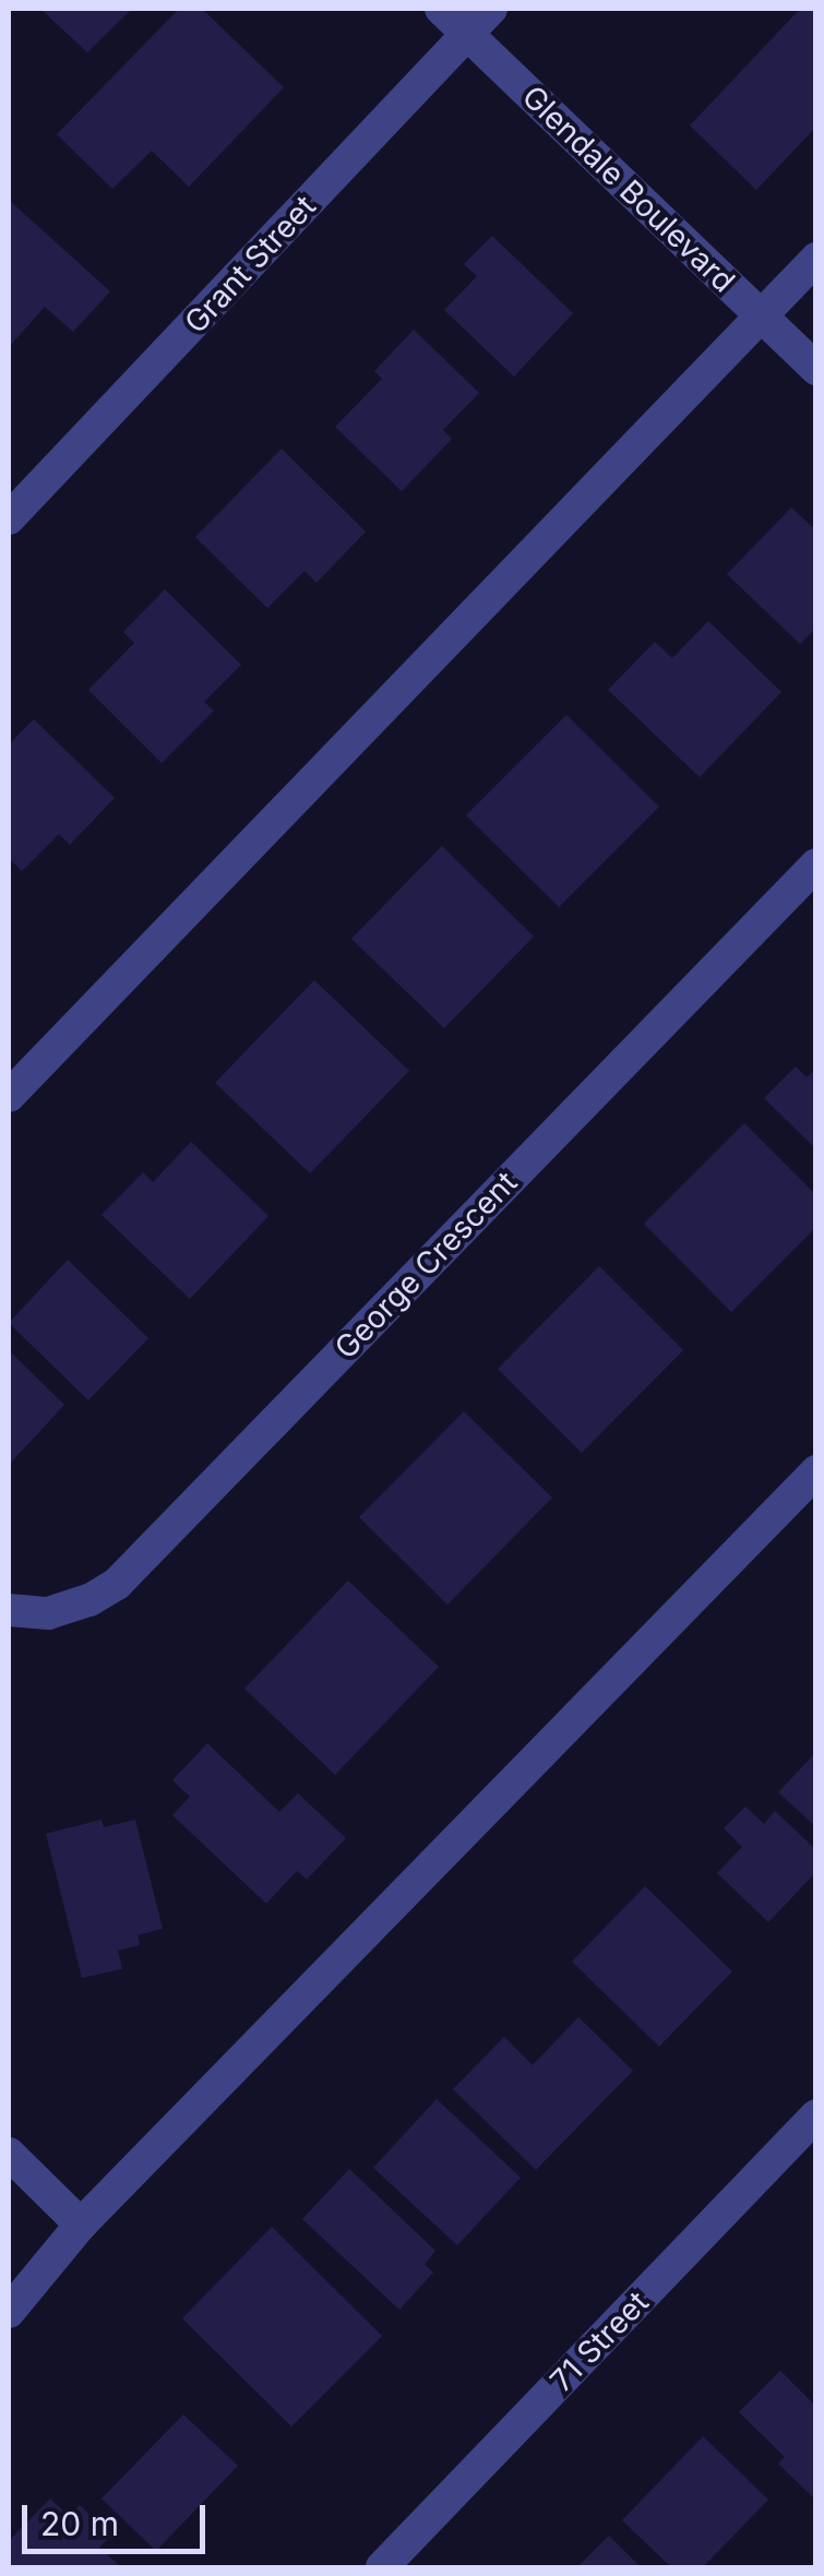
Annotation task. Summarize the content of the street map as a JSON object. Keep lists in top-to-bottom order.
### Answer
{
  "streets": {
    "street": [
      "Glendale Boulevard",
      "Grant Street",
      "George Crescent",
      "71 Street"
    ]
  },
  "crossings": [
    ["Glendale Boulevard", "Grant Street"]
  ],
  "scale_bar": "20 m"
}
